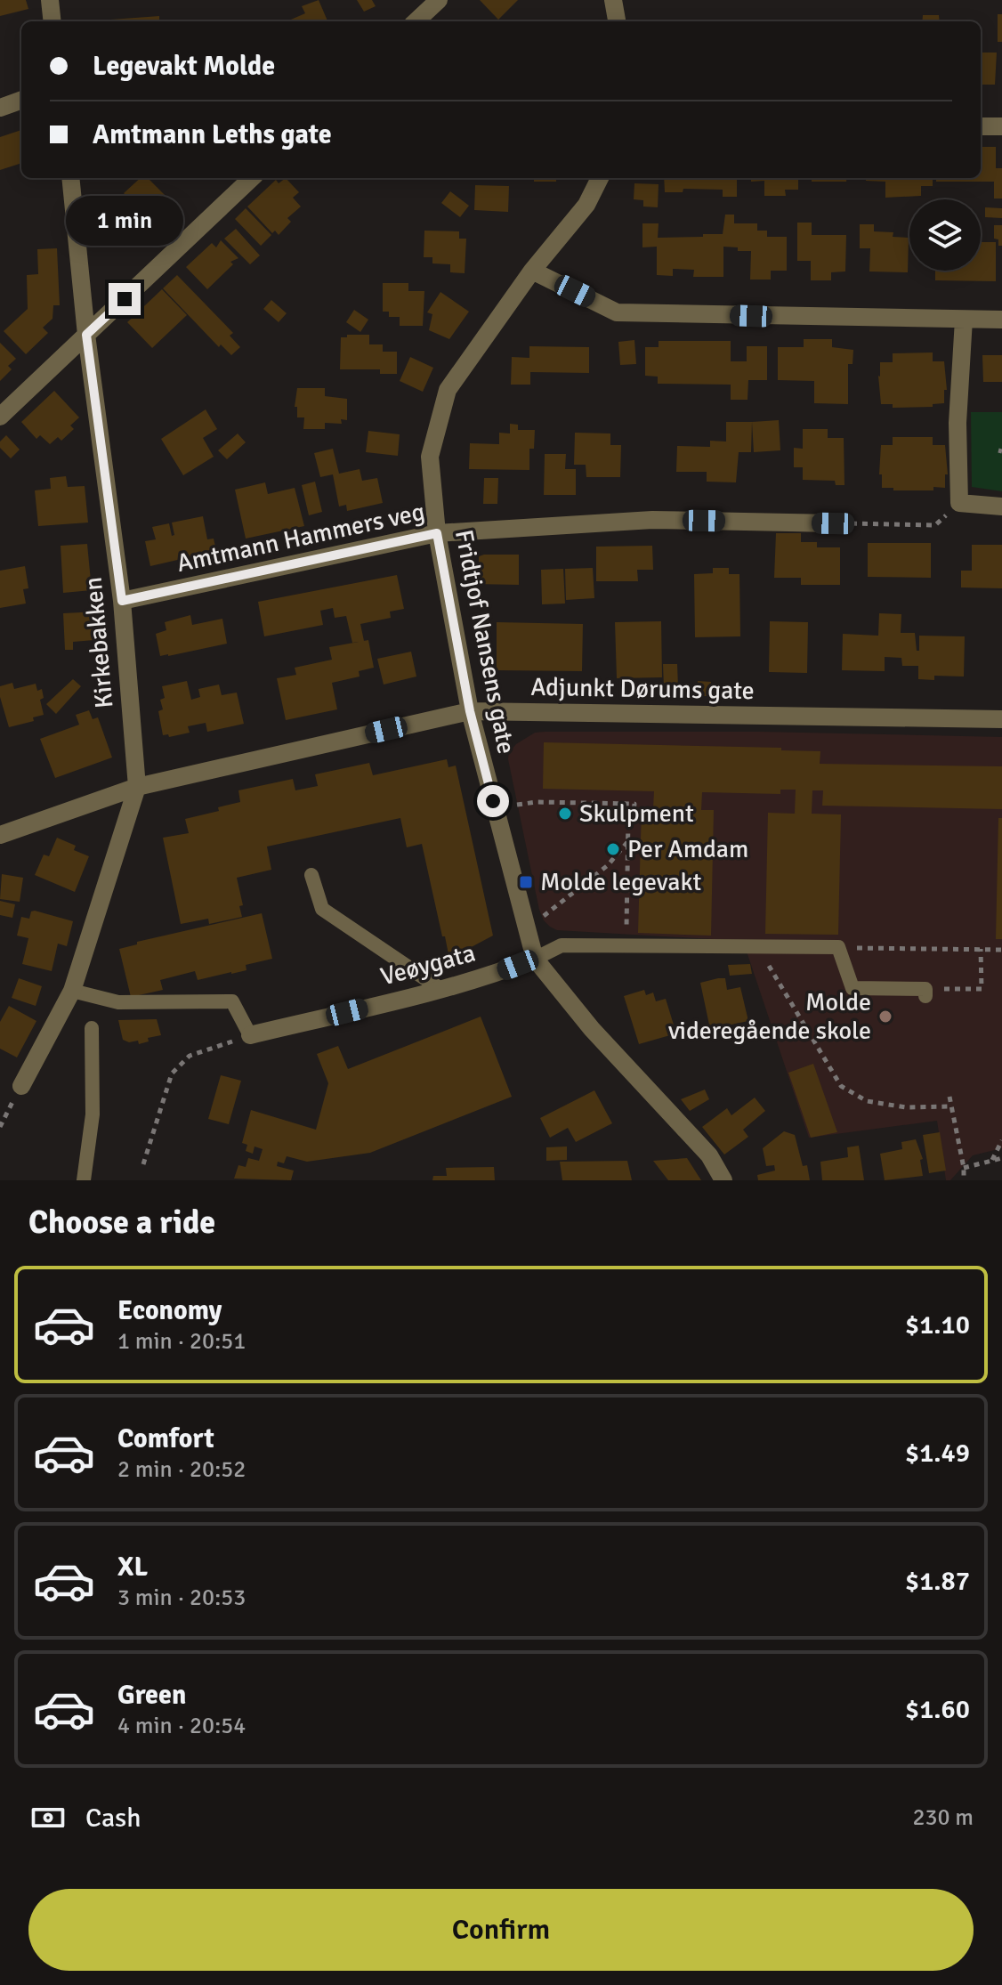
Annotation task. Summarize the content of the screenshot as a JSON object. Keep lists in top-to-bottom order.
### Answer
{
  "streets": {
    "street": [
      "Amtmann Hammers veg",
      "Fridtjof Nansens gate",
      "Kirkebakken",
      "Adjunkt Dørums gate",
      "Veøygata"
    ]
  },
  "crossings": [
    ["Amtmann Hammers veg", "Fridtjof Nansens gate"],
    ["Amtmann Hammers veg", "Kirkebakken"],
    ["Fridtjof Nansens gate", "Adjunkt Dørums gate"],
    ["Fridtjof Nansens gate", "Veøygata"],
    ["Kirkebakken", "Adjunkt Dørums gate"]
  ],
  "places": {
    "other": ["Skulpment", "Per Amdam", "Molde videregående skole"],
    "transit": ["Molde legevakt"]
  },
  "page": {
    "banner": ["Legevakt Molde", "Amtmann Leths gate"],
    "bubble": "1 min",
    "heading": "Choose a ride",
    "list": [
      {
        "name": "Economy",
        "note": "1 min · 20:51",
        "value": "$1.10"
      },
      {
        "name": "Comfort",
        "note": "2 min · 20:52",
        "value": "$1.49"
      },
      {
        "name": "XL",
        "note": "3 min · 20:53",
        "value": "$1.87"
      },
      {
        "name": "Green",
        "note": "4 min · 20:54",
        "value": "$1.60"
      }
    ],
    "pay": ["Cash", "230 m"],
    "buttons": "Confirm"
  }
}
